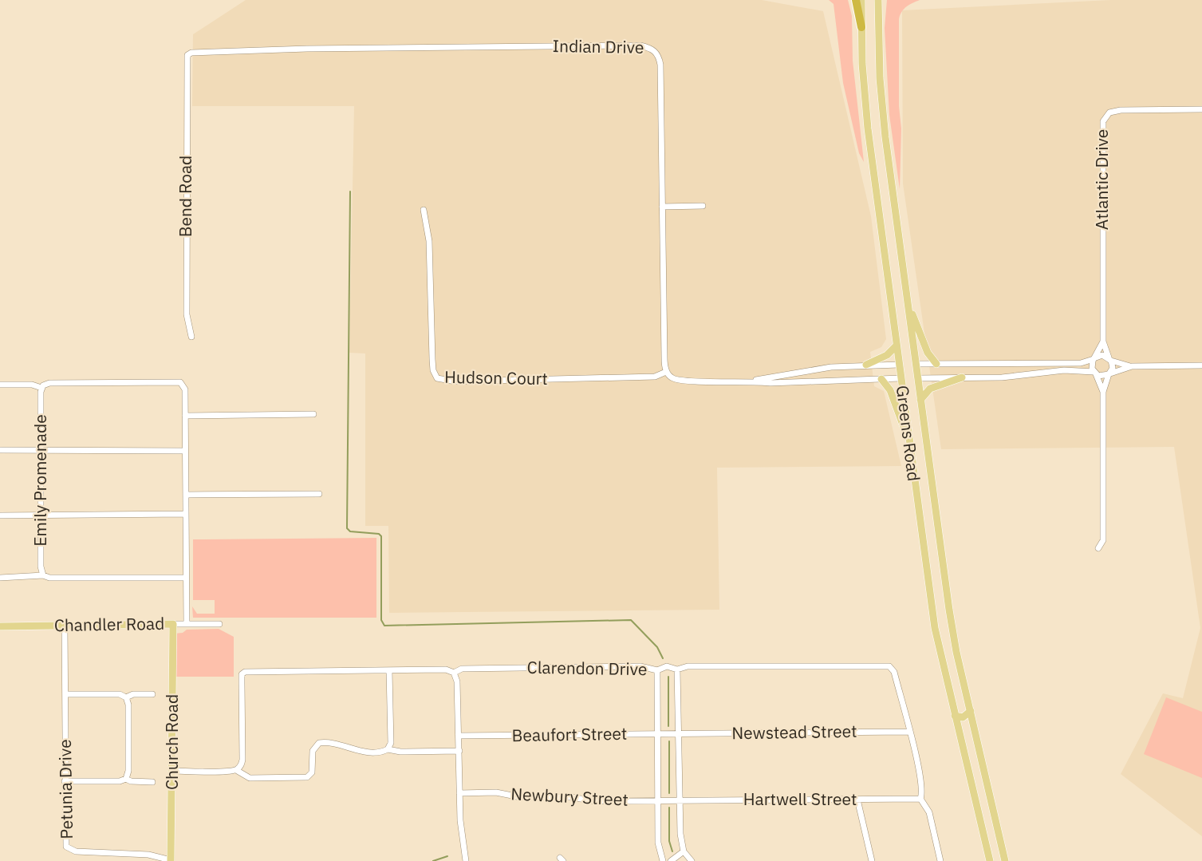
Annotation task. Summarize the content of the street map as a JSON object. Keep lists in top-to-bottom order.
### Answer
{
  "streets": {
    "main road": ["Greens Road", "Chandler Road", "Church Road"],
    "street": [
      "Indian Drive",
      "Atlantic Drive",
      "Bend Road",
      "Hudson Court",
      "Emily Promenade",
      "Clarendon Drive",
      "Newstead Street",
      "Beaufort Street",
      "Petunia Drive",
      "Newbury Street",
      "Hartwell Street"
    ]
  },
  "crossings": [
    ["Indian Drive", "Bend Road"],
    ["Indian Drive", "Hudson Court"],
    ["Chandler Road", "Church Road"],
    ["Chandler Road", "Petunia Drive"],
    ["Clarendon Drive", "Newstead Street"],
    ["Clarendon Drive", "Hartwell Street"],
    ["Newstead Street", "Beaufort Street"],
    ["Church Road", "Petunia Drive"],
    ["Newbury Street", "Hartwell Street"]
  ]
}
